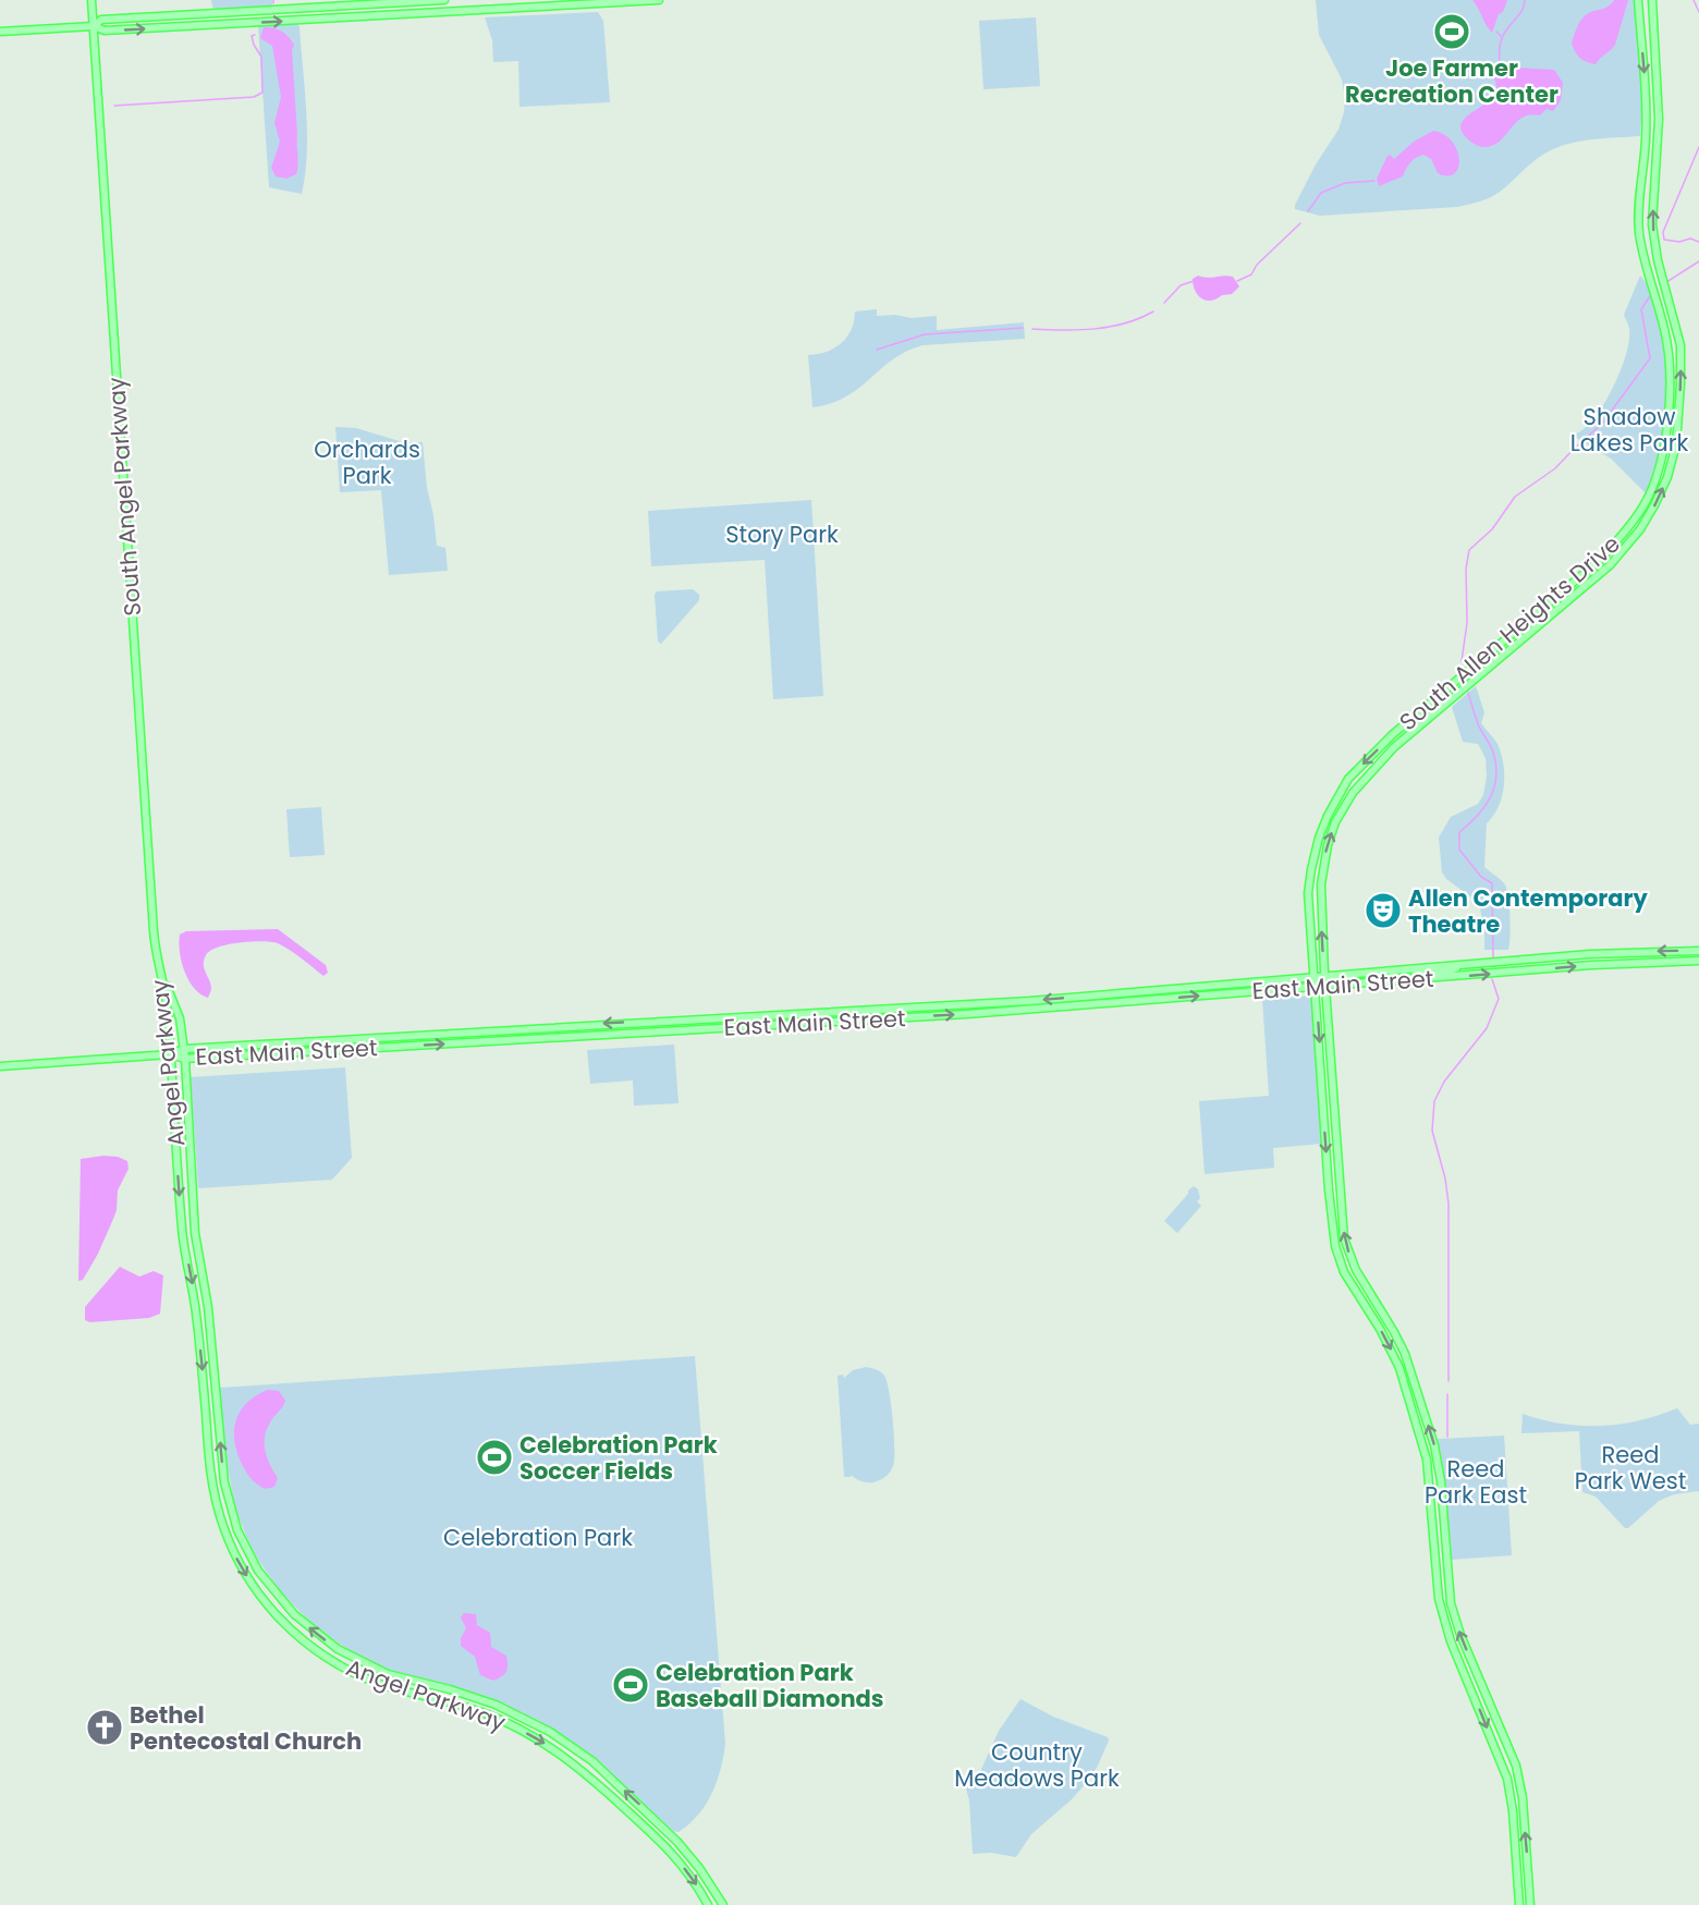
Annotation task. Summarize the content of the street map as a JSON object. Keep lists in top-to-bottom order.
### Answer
{
  "streets": {
    "main road": [
      "South Angel Parkway",
      "South Allen Heights Drive",
      "East Main Street",
      "Angel Parkway"
    ]
  },
  "crossings": [
    ["South Angel Parkway", "Angel Parkway"],
    ["South Allen Heights Drive", "East Main Street"],
    ["East Main Street", "Angel Parkway"]
  ],
  "parks": [
    "Shadow Lakes Park",
    "Orchards Park",
    "Story Park",
    "Reed Park West",
    "Reed Park East",
    "Celebration Park",
    "Country Meadows Park"
  ],
  "places": {
    "sports": ["Joe Farmer Recreation Center", "Celebration Park Soccer Fields", "Celebration Park Baseball Diamonds"],
    "theatre": ["Allen Contemporary Theatre"],
    "church": ["Bethel Pentecostal Church"]
  }
}
